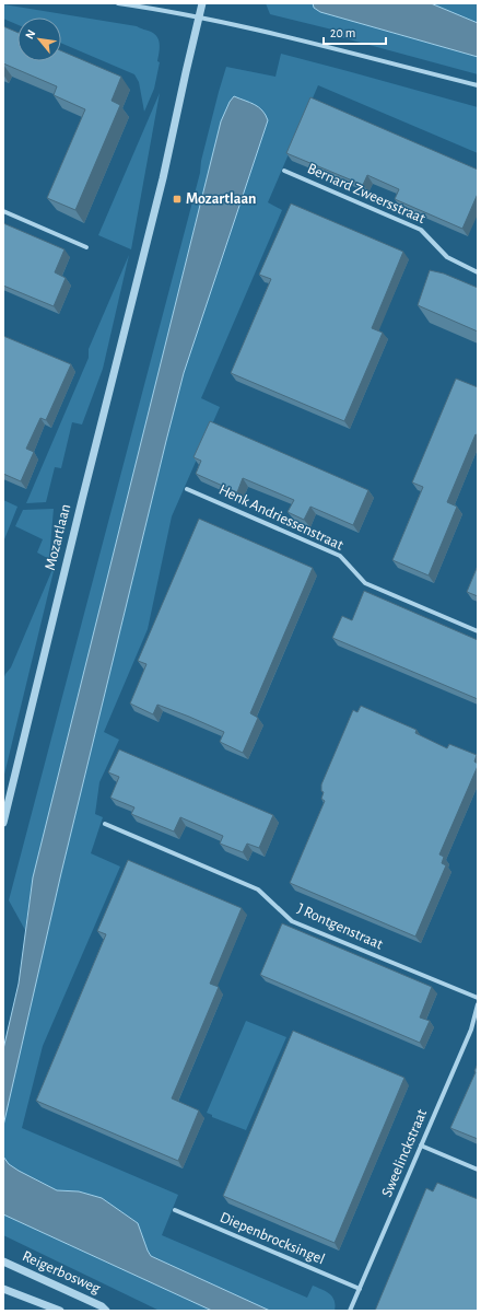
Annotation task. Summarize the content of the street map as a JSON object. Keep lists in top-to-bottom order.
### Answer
{
  "streets": {
    "street": [
      "Bernard Zweersstraat",
      "Henk Andriessenstraat",
      "Mozartlaan",
      "J Rontgenstraat",
      "Sweelinckstraat",
      "Diepenbrocksingel",
      "Reigerbosweg"
    ]
  },
  "crossings": [
    ["Sweelinckstraat", "Diepenbrocksingel"]
  ],
  "places": {
    "transit": ["Mozartlaan"]
  },
  "scale_bar": "20 m",
  "north": "top left"
}
